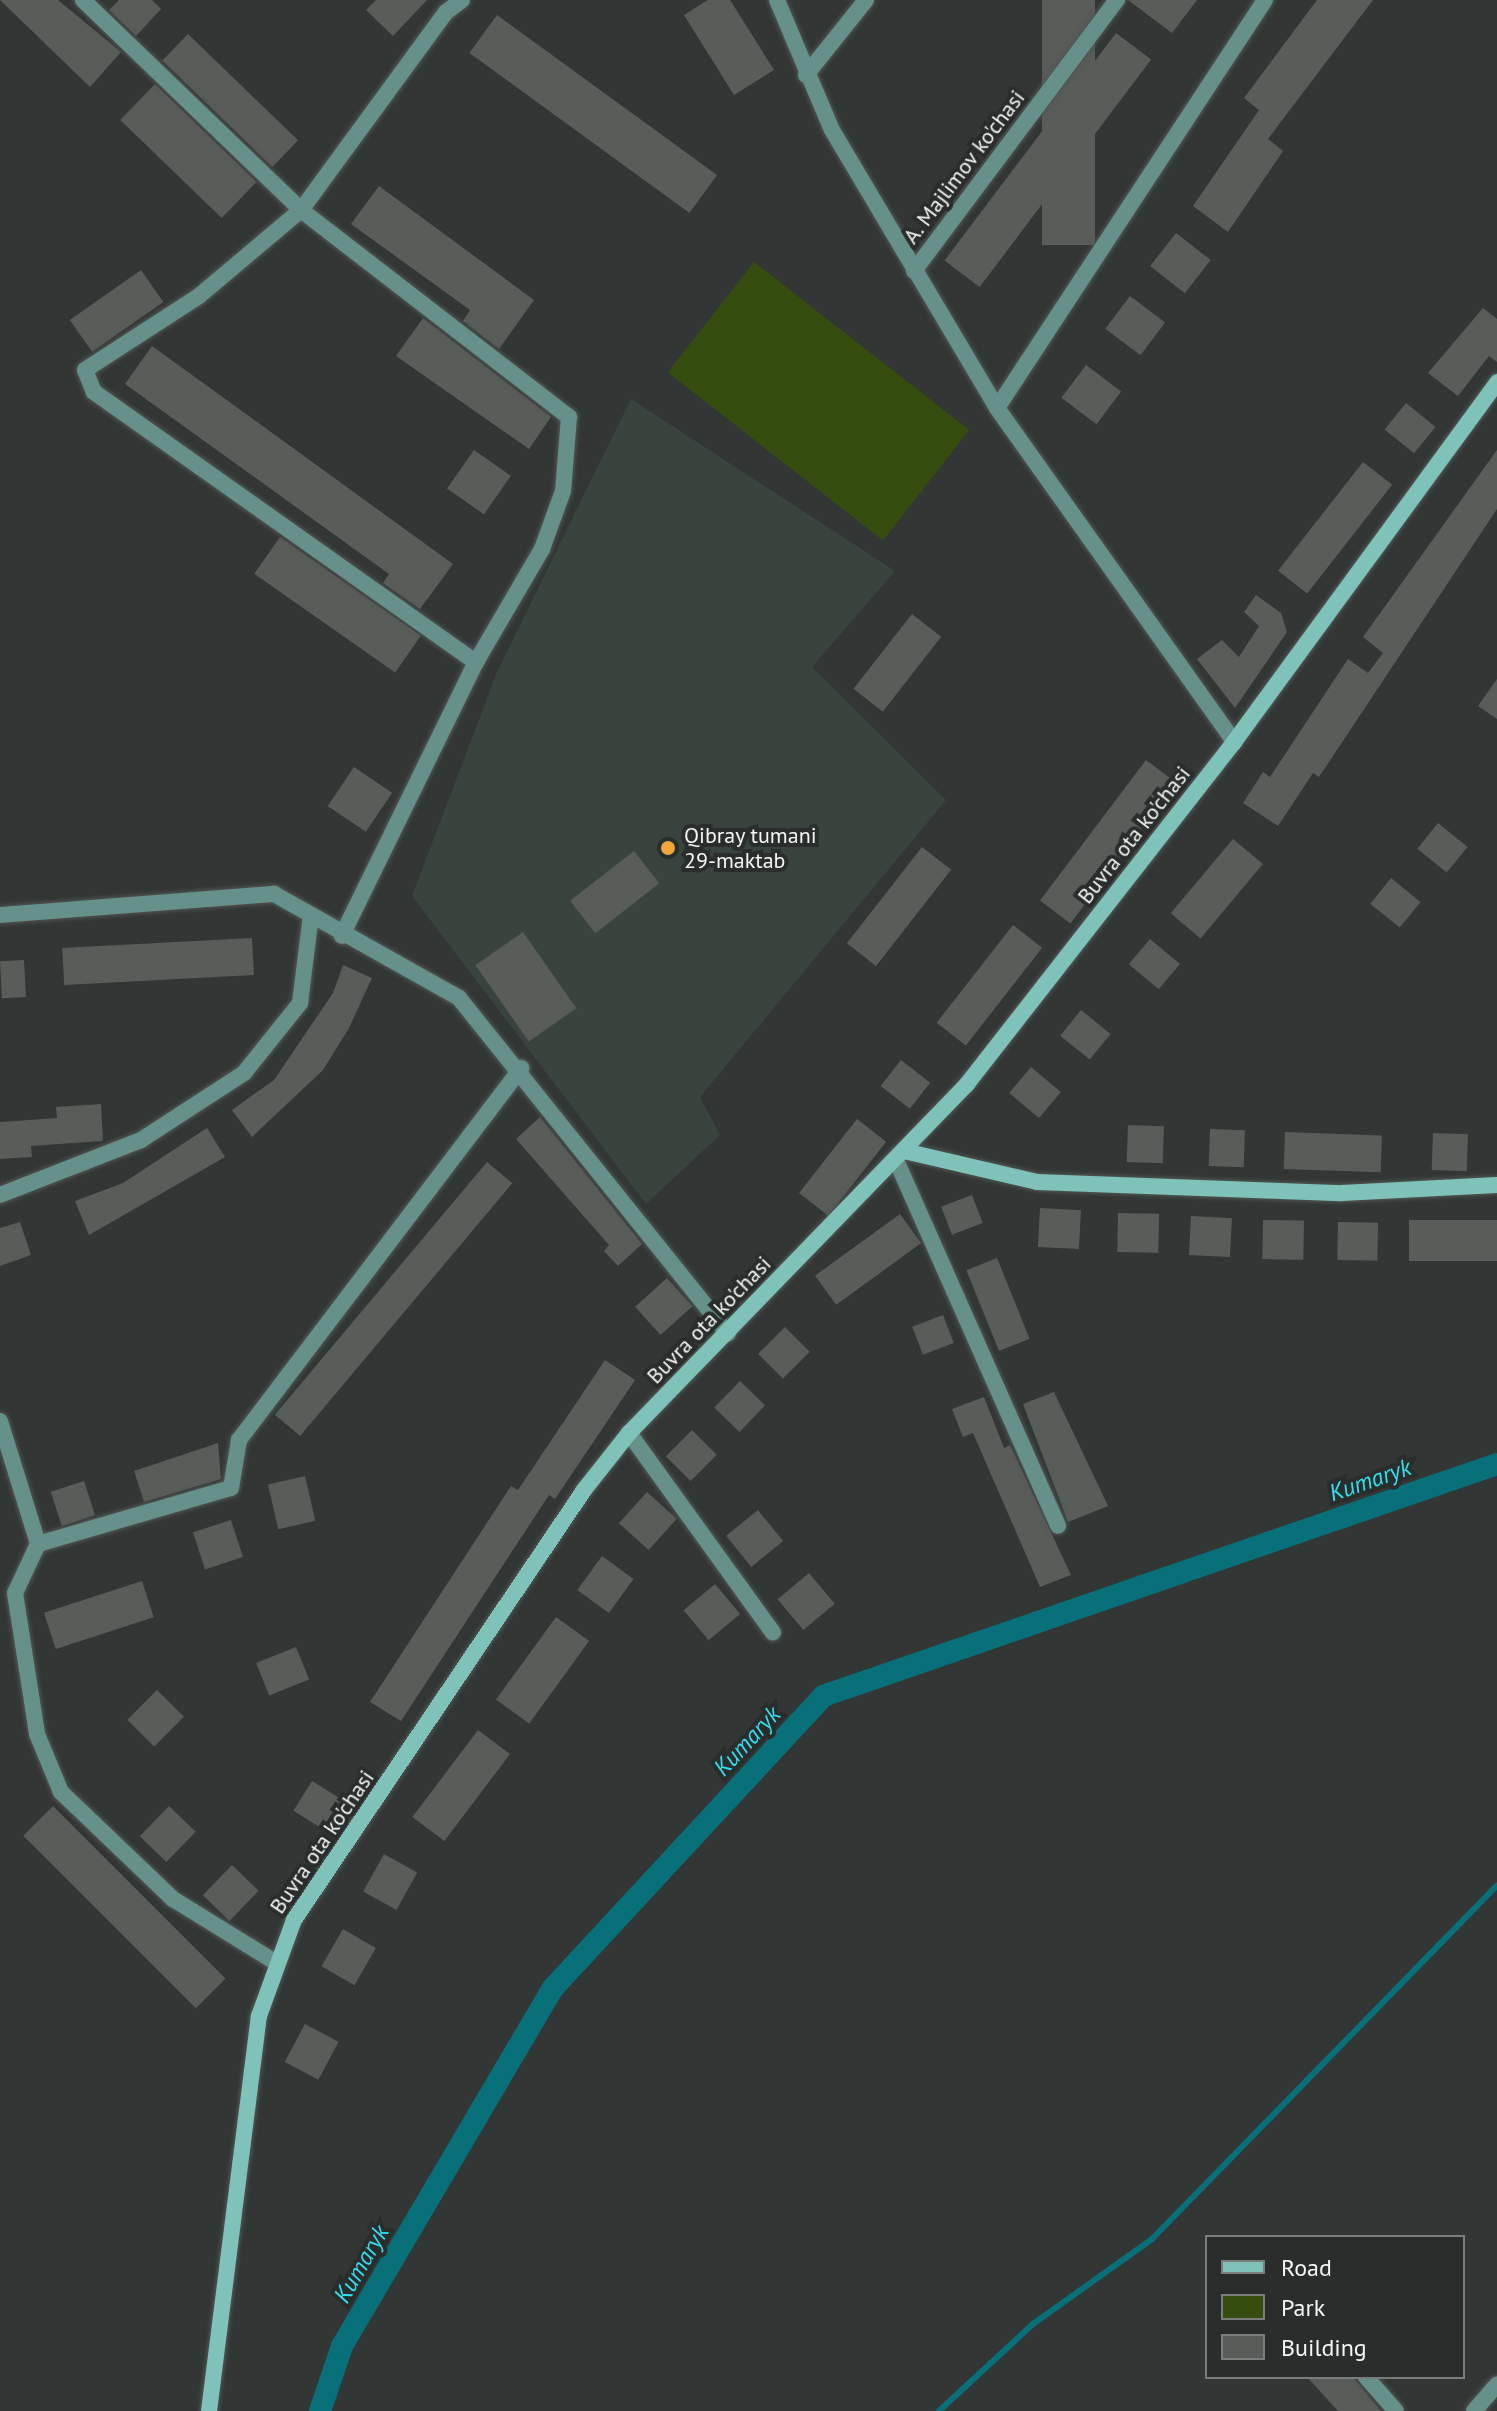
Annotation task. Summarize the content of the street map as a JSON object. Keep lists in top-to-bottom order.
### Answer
{
  "streets": {
    "main road": ["Buvra ota ko'chasi"],
    "street": ["A. Majlimov ko'chasi"]
  },
  "crossings": [
    ["A. Majlimov ko'chasi", "Buvra ota ko'chasi"]
  ],
  "water": ["Kumaryk"],
  "places": ["Qibray tumani 29-maktab"],
  "legend": ["Road", "Park", "Building"]
}
